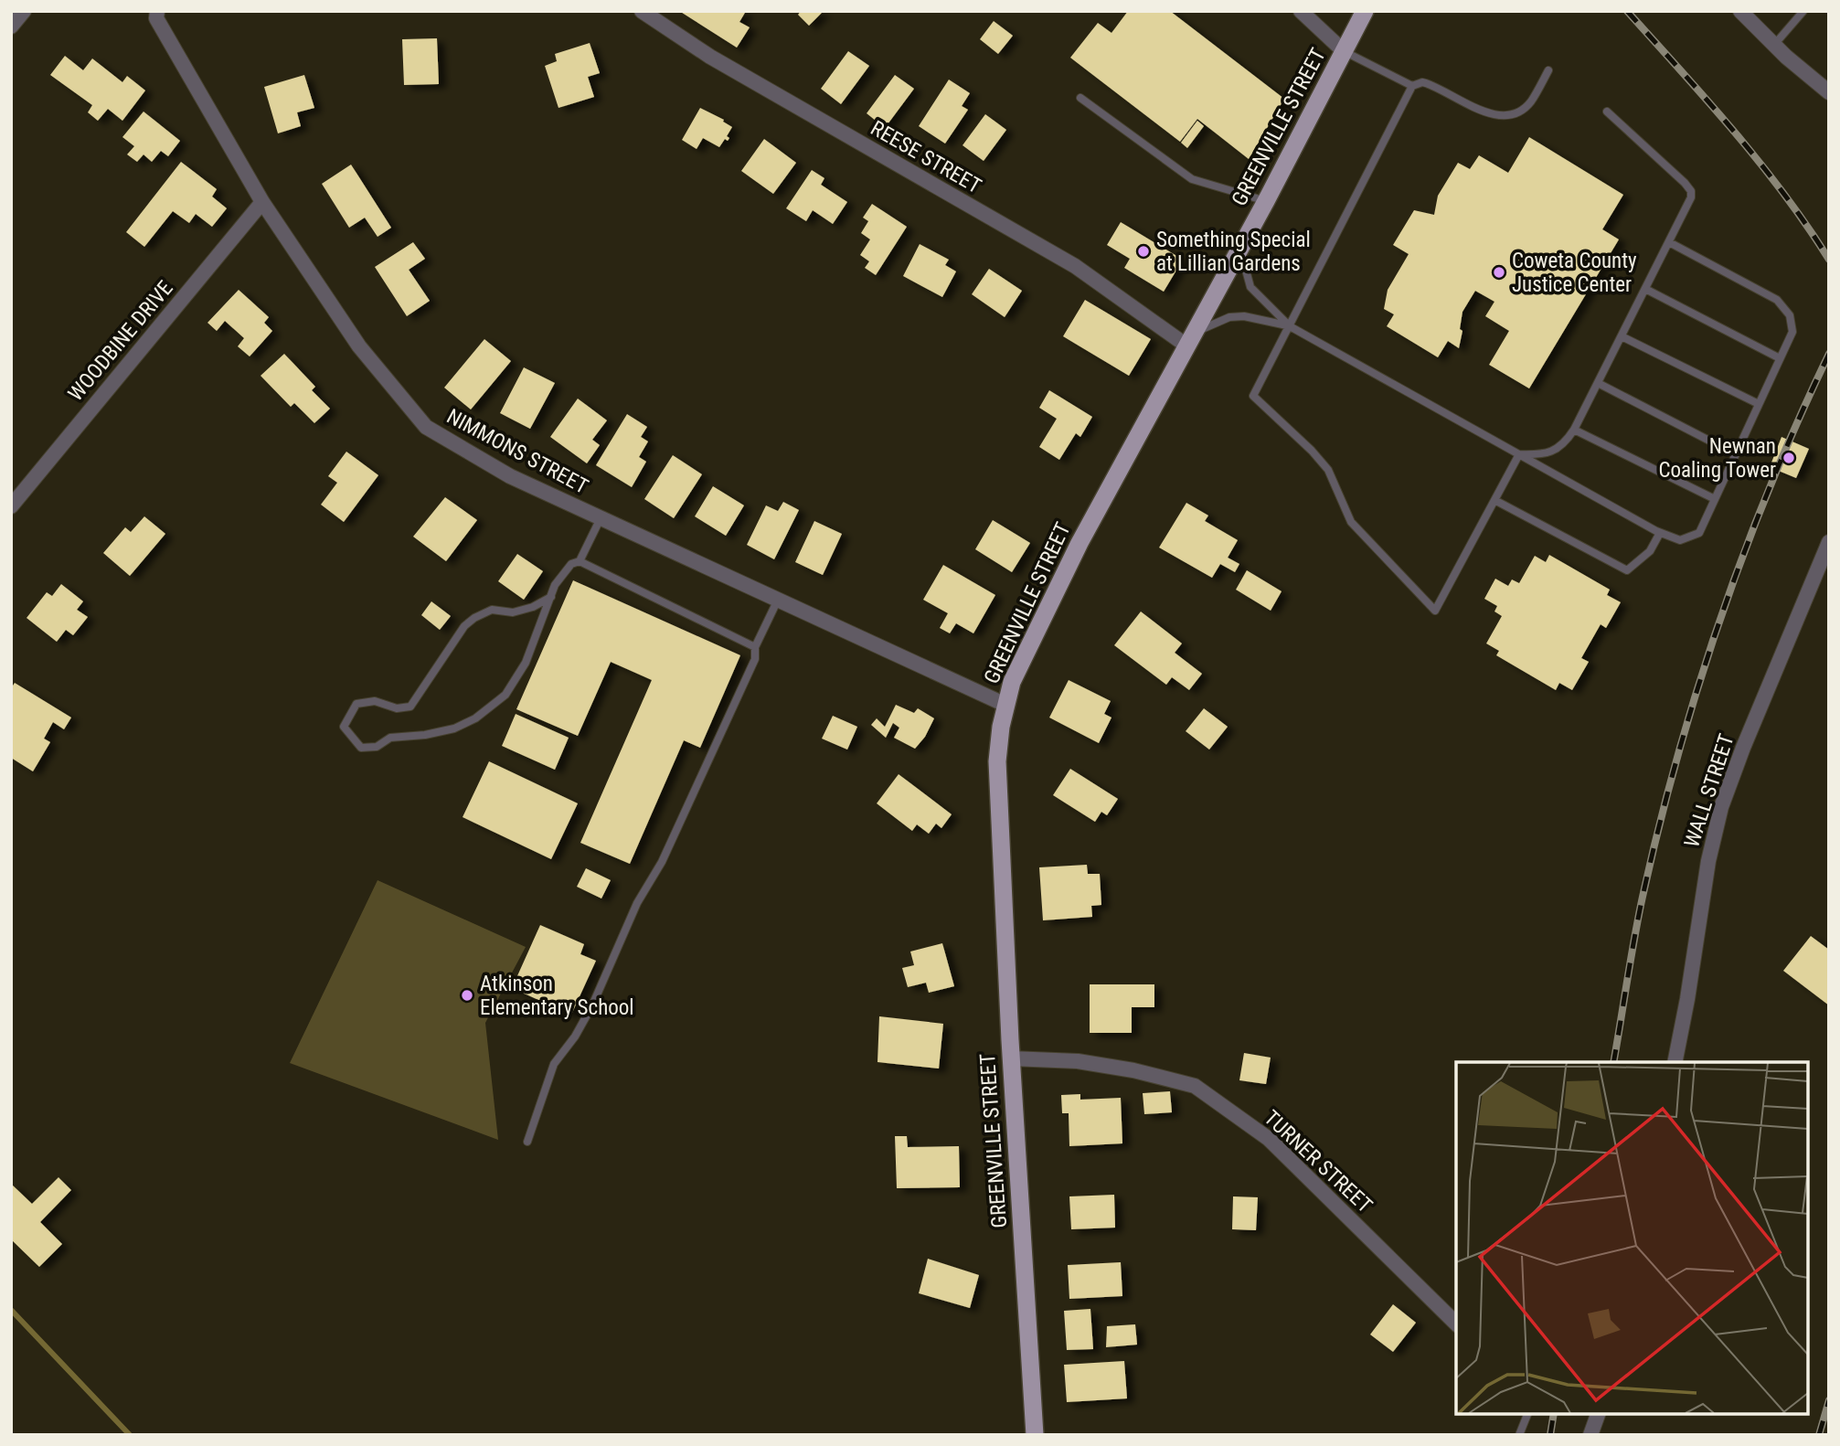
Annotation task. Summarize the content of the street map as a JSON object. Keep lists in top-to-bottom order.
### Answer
{
  "streets": {
    "main road": ["GREENVILLE STREET"],
    "street": [
      "REESE STREET",
      "WOODBINE DRIVE",
      "NIMMONS STREET",
      "WALL STREET",
      "TURNER STREET"
    ]
  },
  "crossings": [
    ["GREENVILLE STREET", "REESE STREET"],
    ["GREENVILLE STREET", "NIMMONS STREET"],
    ["GREENVILLE STREET", "TURNER STREET"],
    ["WOODBINE DRIVE", "NIMMONS STREET"]
  ],
  "places": [
    "Something Special at Lillian Gardens",
    "Coweta County Justice Center",
    "Newnan Coaling Tower",
    "Atkinson Elementary School"
  ]
}
